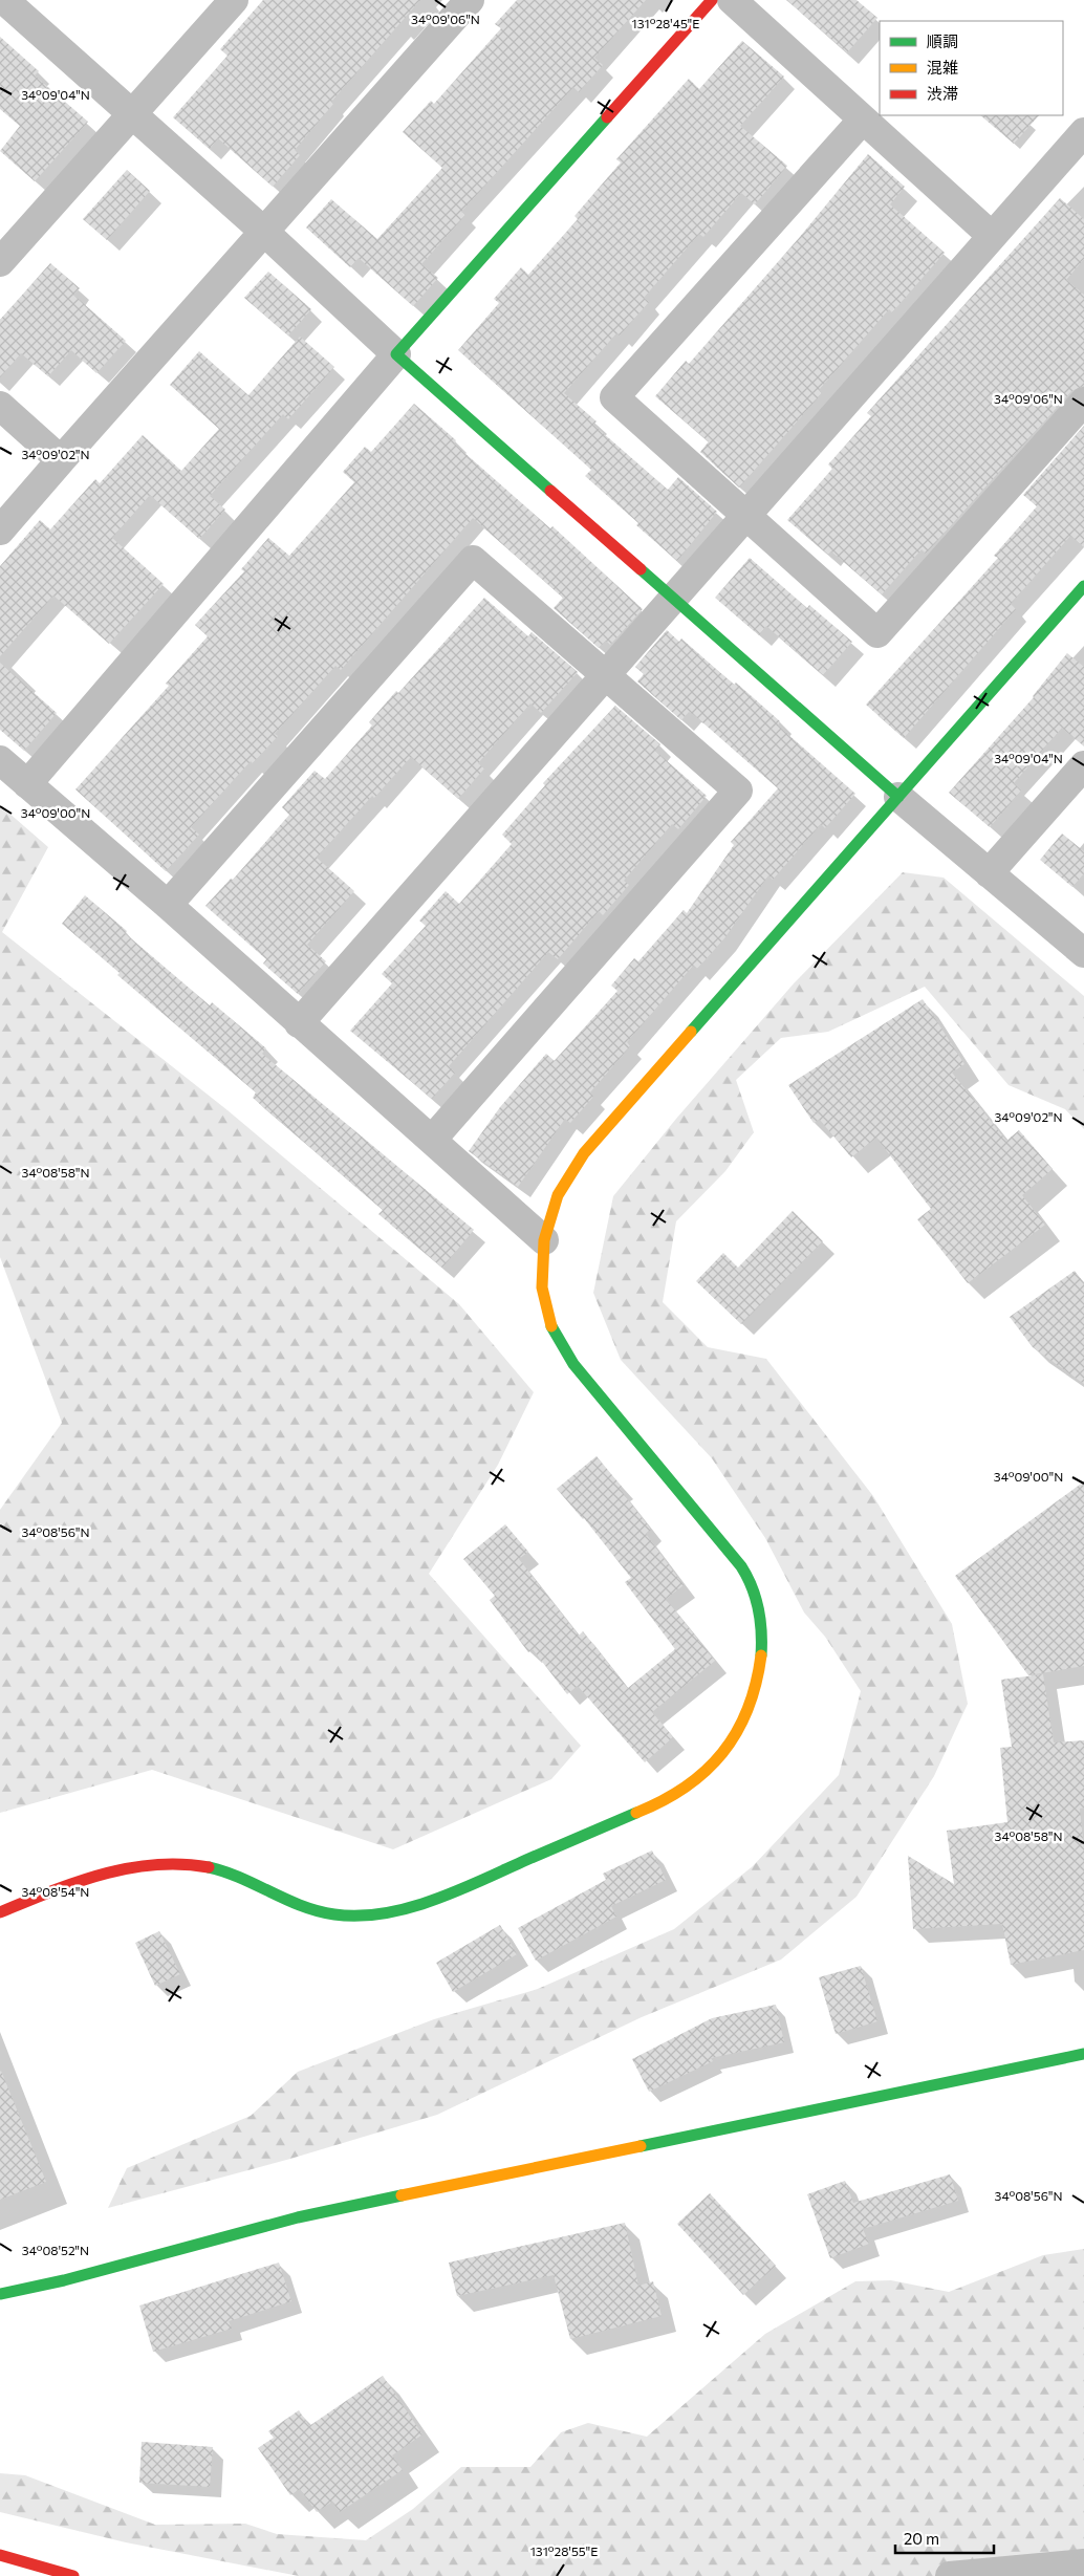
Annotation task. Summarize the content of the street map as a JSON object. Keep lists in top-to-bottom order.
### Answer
{
  "legend": ["順調", "混雑", "渋滞"],
  "scale_bar": "20 m",
  "coordinates": [
    "34°09'06\"N",
    "131°28'45\"E",
    "34°09'04\"N",
    "34°09'02\"N",
    "34°09'00\"N",
    "34°08'58\"N",
    "34°08'56\"N",
    "34°08'54\"N",
    "34°08'52\"N",
    "131°28'55\"E"
  ]
}
